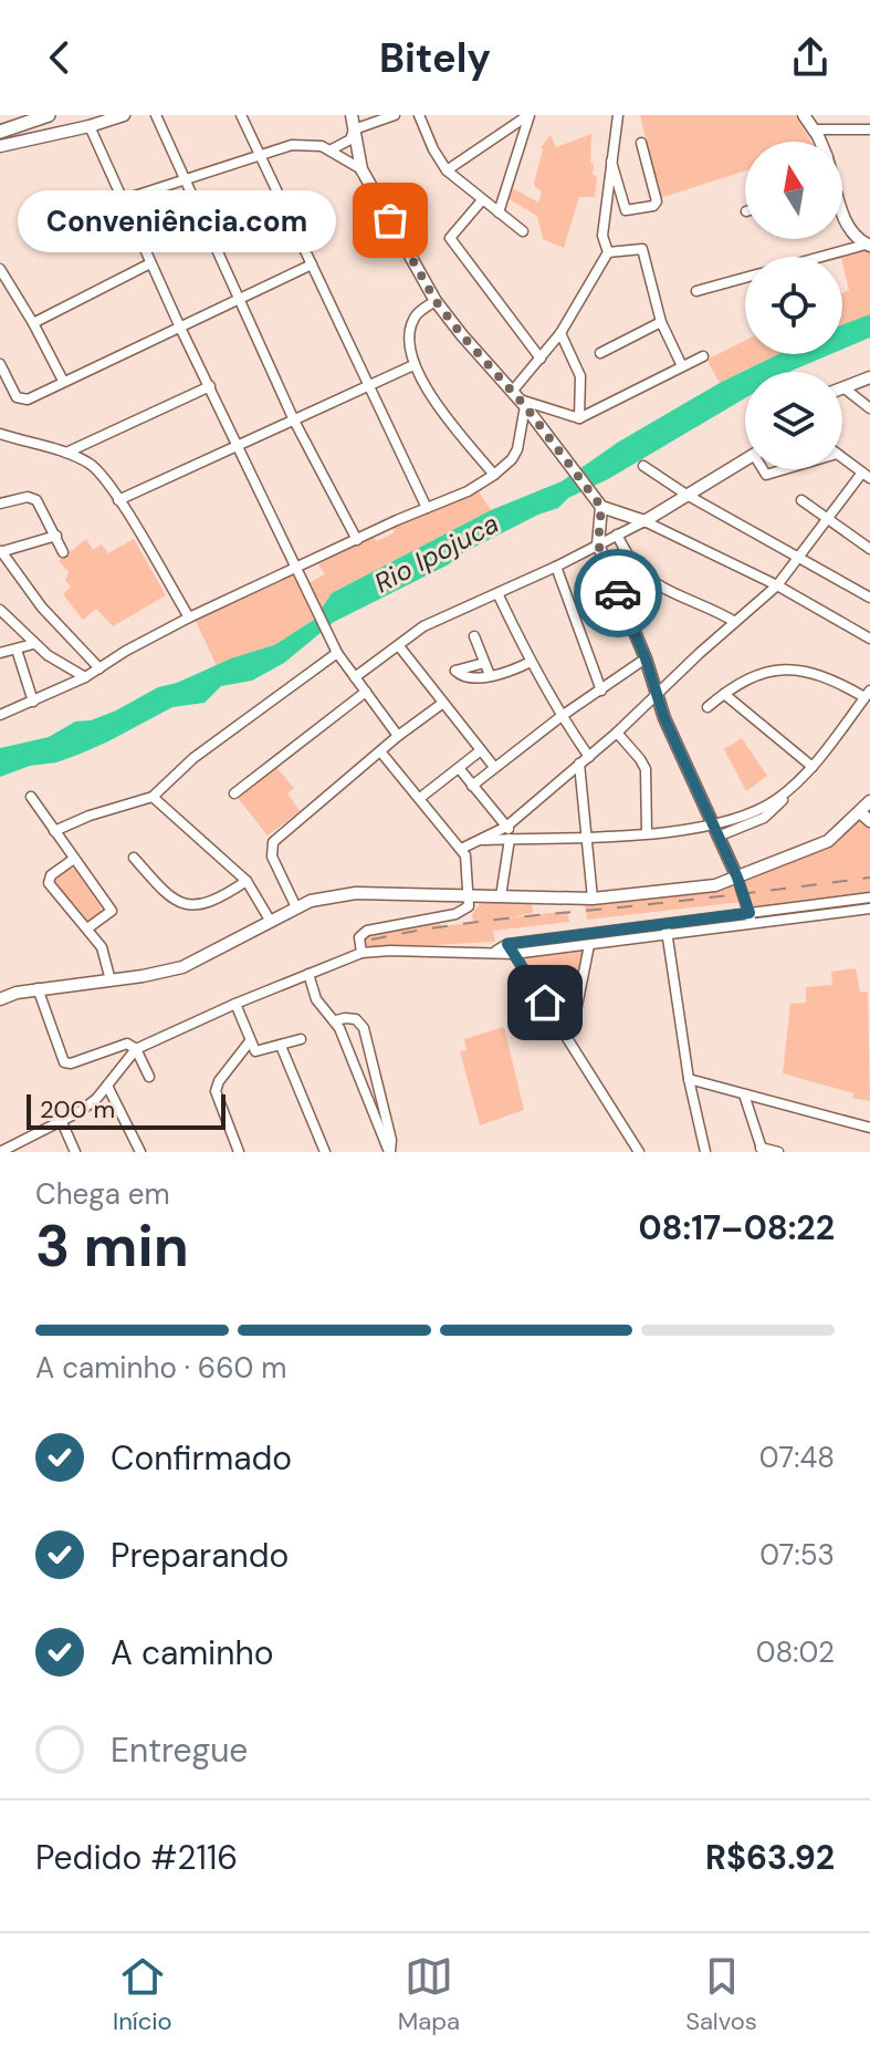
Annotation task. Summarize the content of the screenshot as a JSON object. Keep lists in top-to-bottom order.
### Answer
{
  "water": ["Rio Ipojuca"],
  "places": ["Conveniência.com"],
  "scale_bar": "200 m",
  "north": "top",
  "page": {
    "header": "Bitely",
    "bubble": "Conveniência.com",
    "scale": "200 m",
    "heading": ["3 min", "Chega em", "08:17–08:22"],
    "panel": ["Pedido #2116", "R$63.92"],
    "bar": "A caminho · 660 m",
    "list": [
      ["Confirmado", "07:48"],
      ["Preparando", "07:53"],
      ["A caminho", "08:02"],
      "Entregue"
    ],
    "tabs": ["Início", "Mapa", "Salvos"]
  }
}
